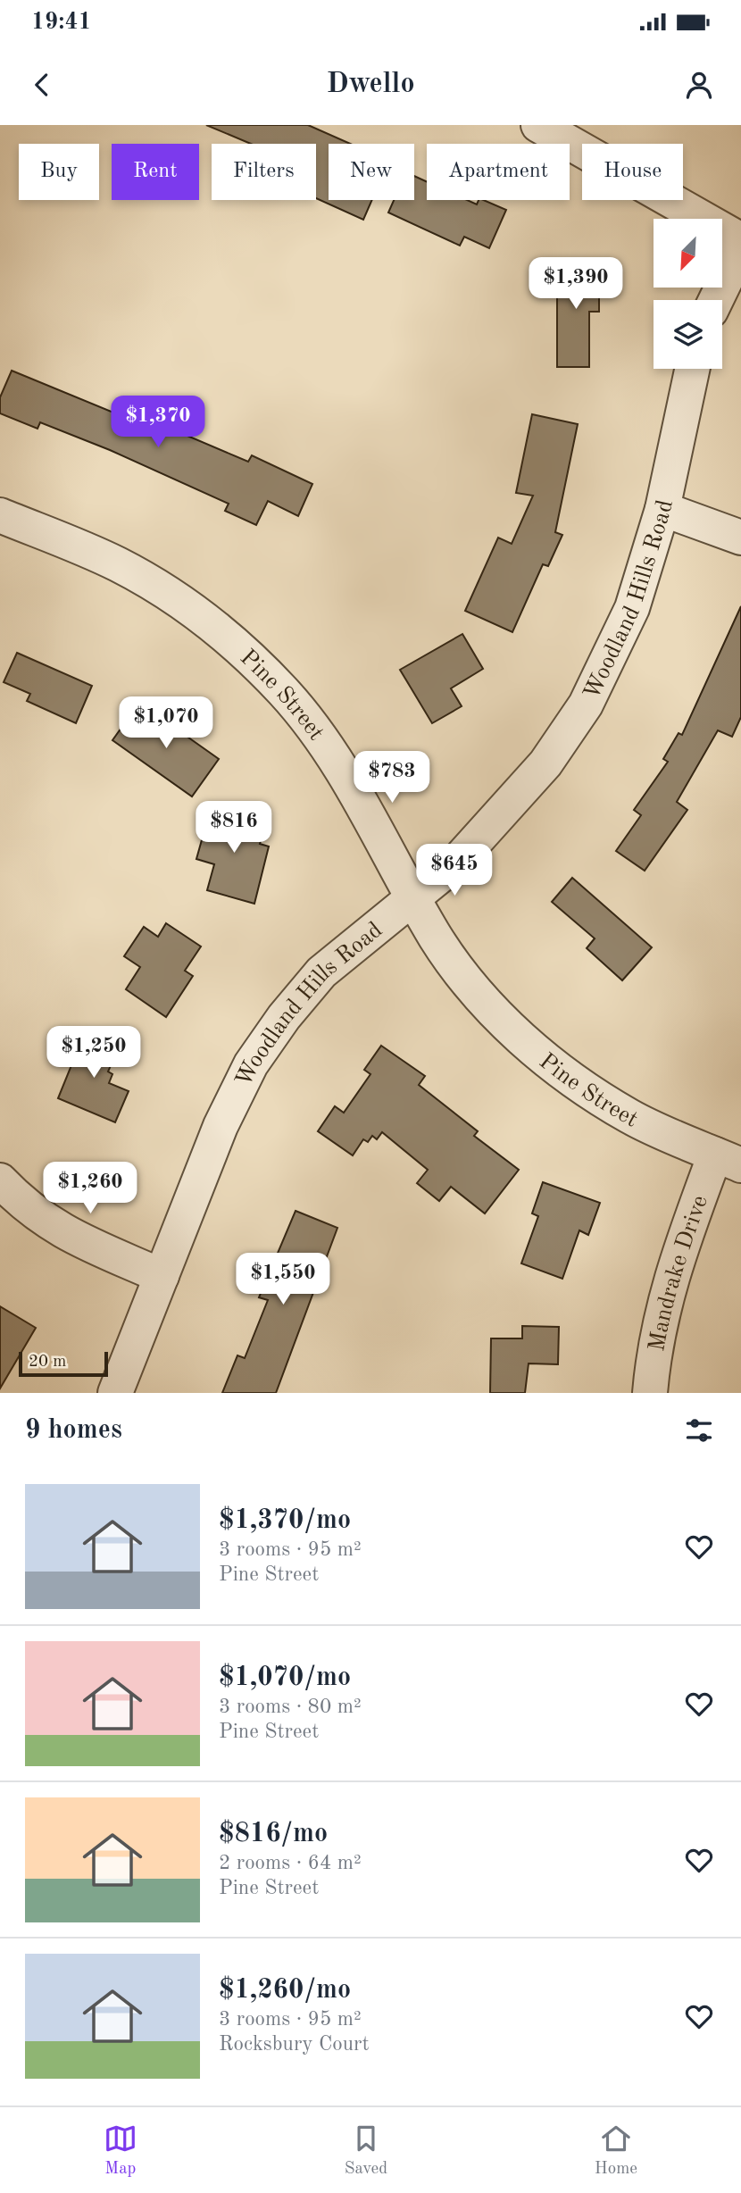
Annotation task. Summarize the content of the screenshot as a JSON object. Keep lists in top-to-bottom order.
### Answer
{
  "streets": {
    "street": ["Woodland Hills Road", "Pine Street", "Mandrake Drive"]
  },
  "crossings": [
    ["Woodland Hills Road", "Pine Street"],
    ["Pine Street", "Mandrake Drive"]
  ],
  "scale_bar": "20 m",
  "north": "bottom left",
  "page": {
    "status": "19:41",
    "header": "Dwello",
    "chip": [
      "Buy",
      "Rent",
      "Filters",
      "New",
      "Apartment",
      "House"
    ],
    "price": [
      "$1,390",
      "$1,370",
      "$1,070",
      "$783",
      "$816",
      "$645",
      "$1,250",
      "$1,260",
      "$1,550"
    ],
    "scale": "20 m",
    "heading": "9 homes",
    "list": [
      {
        "name": "$1,370/mo",
        "note": "3 rooms · 95 m² · Pine Street"
      },
      {
        "name": "$1,070/mo",
        "note": "3 rooms · 80 m² · Pine Street"
      },
      {
        "name": "$816/mo",
        "note": "2 rooms · 64 m² · Pine Street"
      },
      {
        "name": "$1,260/mo",
        "note": "3 rooms · 95 m² · Rocksbury Court"
      }
    ],
    "tabs": ["Map", "Saved", "Home"]
  }
}
